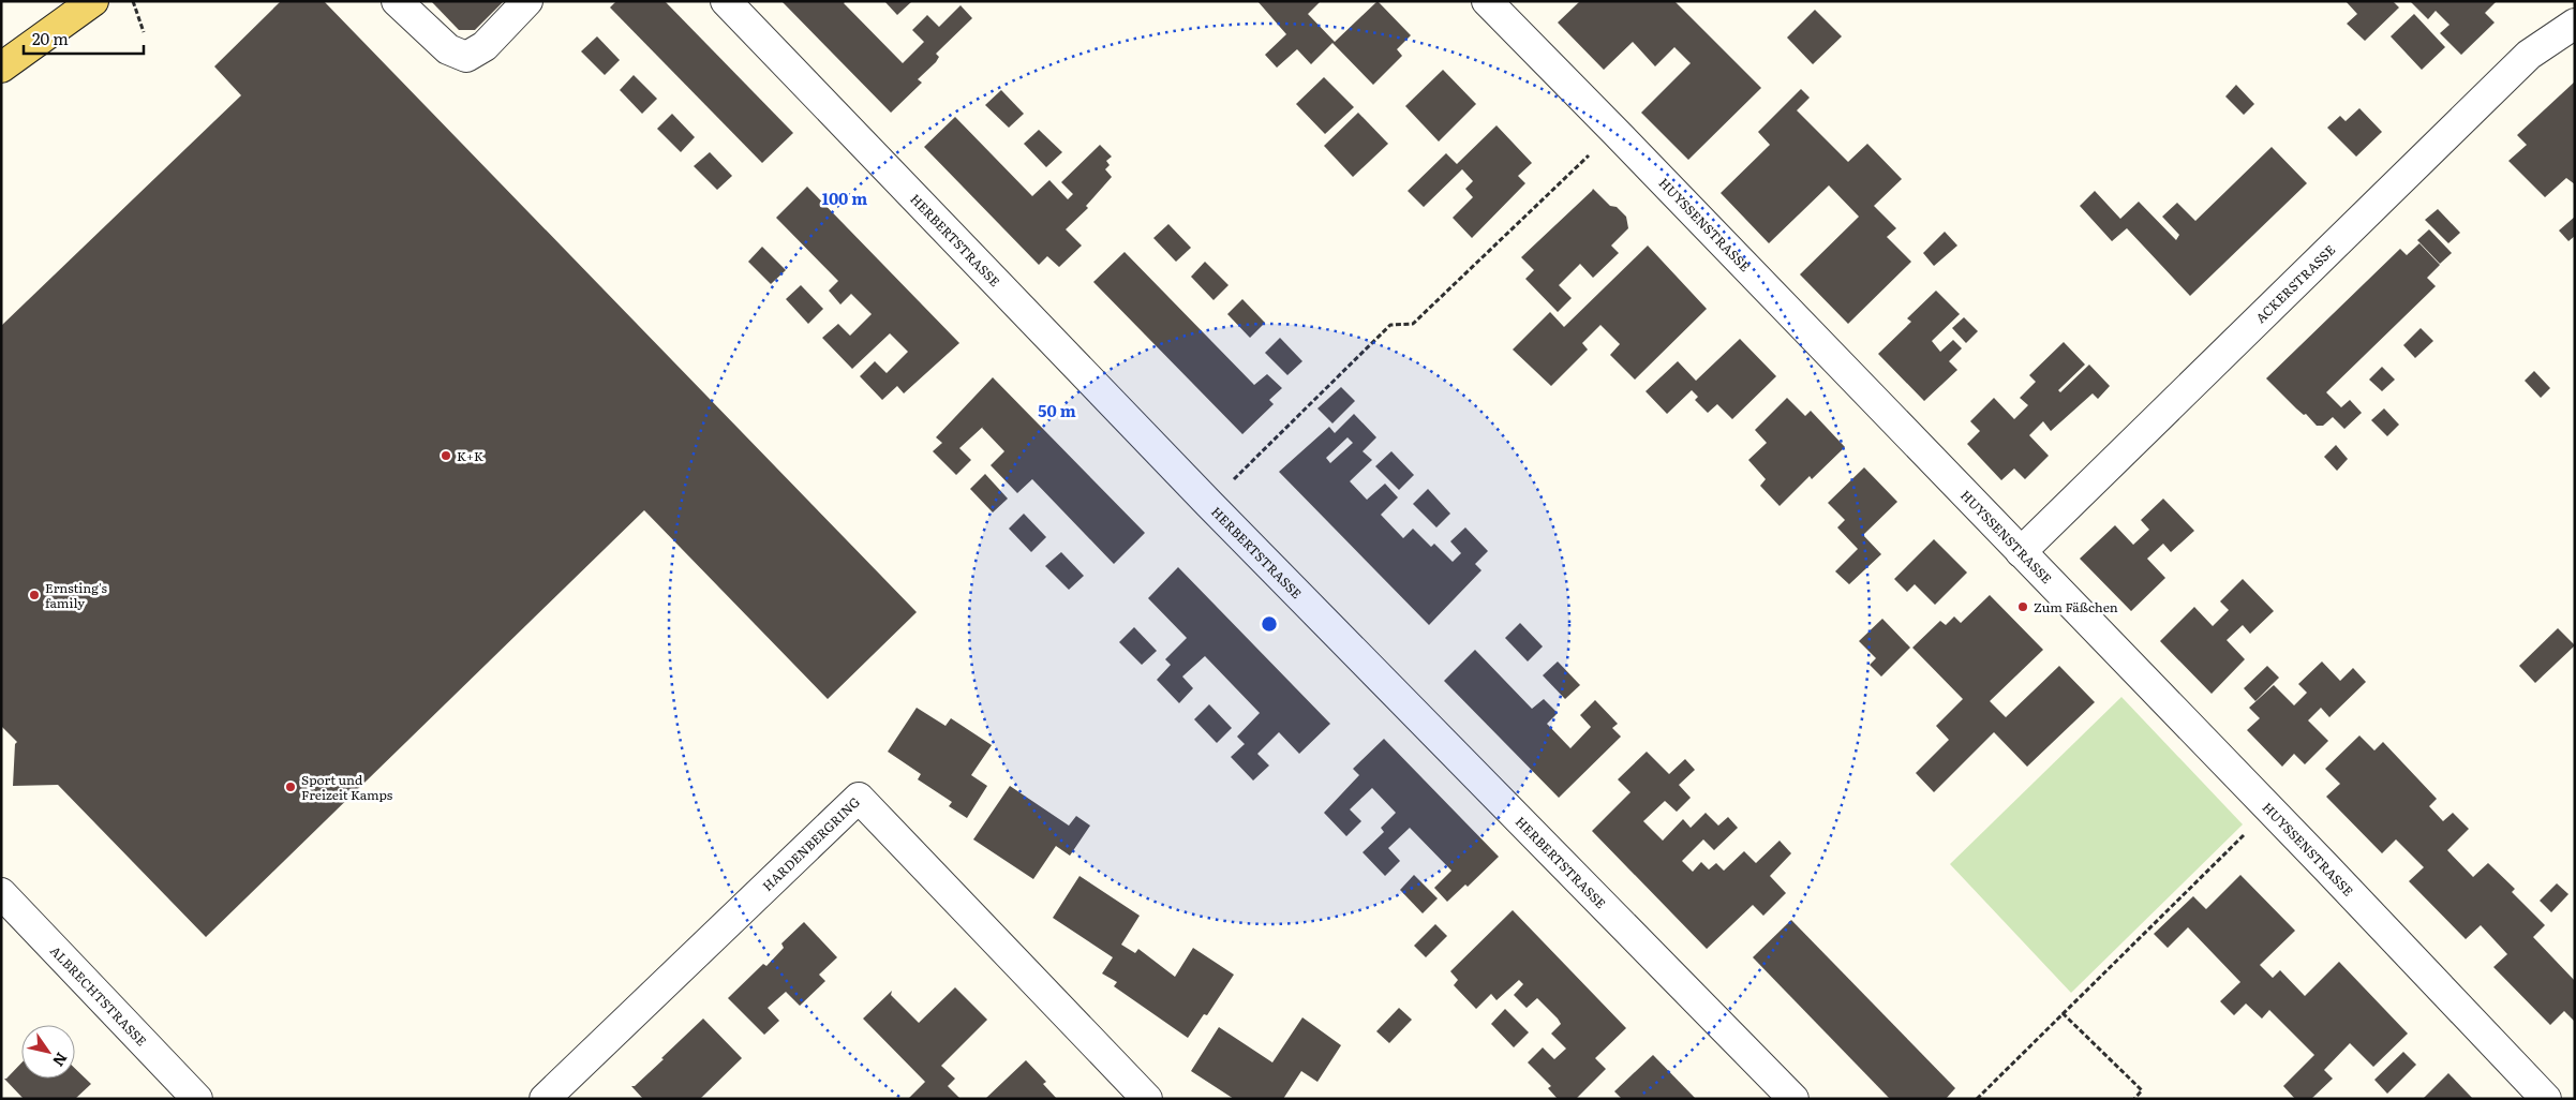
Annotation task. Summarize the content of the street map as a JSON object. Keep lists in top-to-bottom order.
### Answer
{
  "streets": {
    "street": [
      "HUYSSENSTRASSE",
      "HERBERTSTRASSE",
      "ACKERSTRASSE",
      "HARDENBERGRING",
      "ALBRECHTSTRASSE"
    ]
  },
  "crossings": [
    ["HUYSSENSTRASSE", "ACKERSTRASSE"]
  ],
  "places": [
    "K+K",
    "Ernsting's family",
    "Zum Fäßchen",
    "Sport und Freizeit Kamps"
  ],
  "scale_bar": "20 m",
  "north": "bottom right",
  "rings": ["100 m", "50 m"]
}
